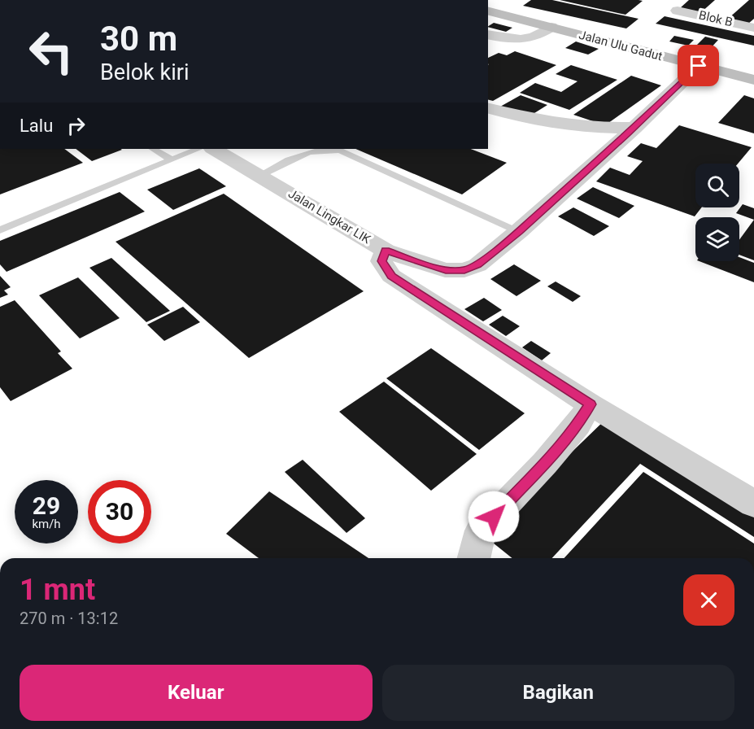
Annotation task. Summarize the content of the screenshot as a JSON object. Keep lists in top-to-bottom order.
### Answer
{
  "streets": {
    "street": ["Blok B", "Jalan Ulu Gadut", "Jalan Lingkar LIK"]
  },
  "crossings": [
    ["Jalan Ulu Gadut", "Jalan Lingkar LIK"]
  ],
  "page": {
    "turn": ["30 m", "Belok kiri"],
    "then": "Lalu",
    "speed": "29 km/h",
    "limit": "30",
    "heading": ["1 mnt", "270 m · 13:12"],
    "buttons": ["Keluar", "Bagikan"]
  }
}
